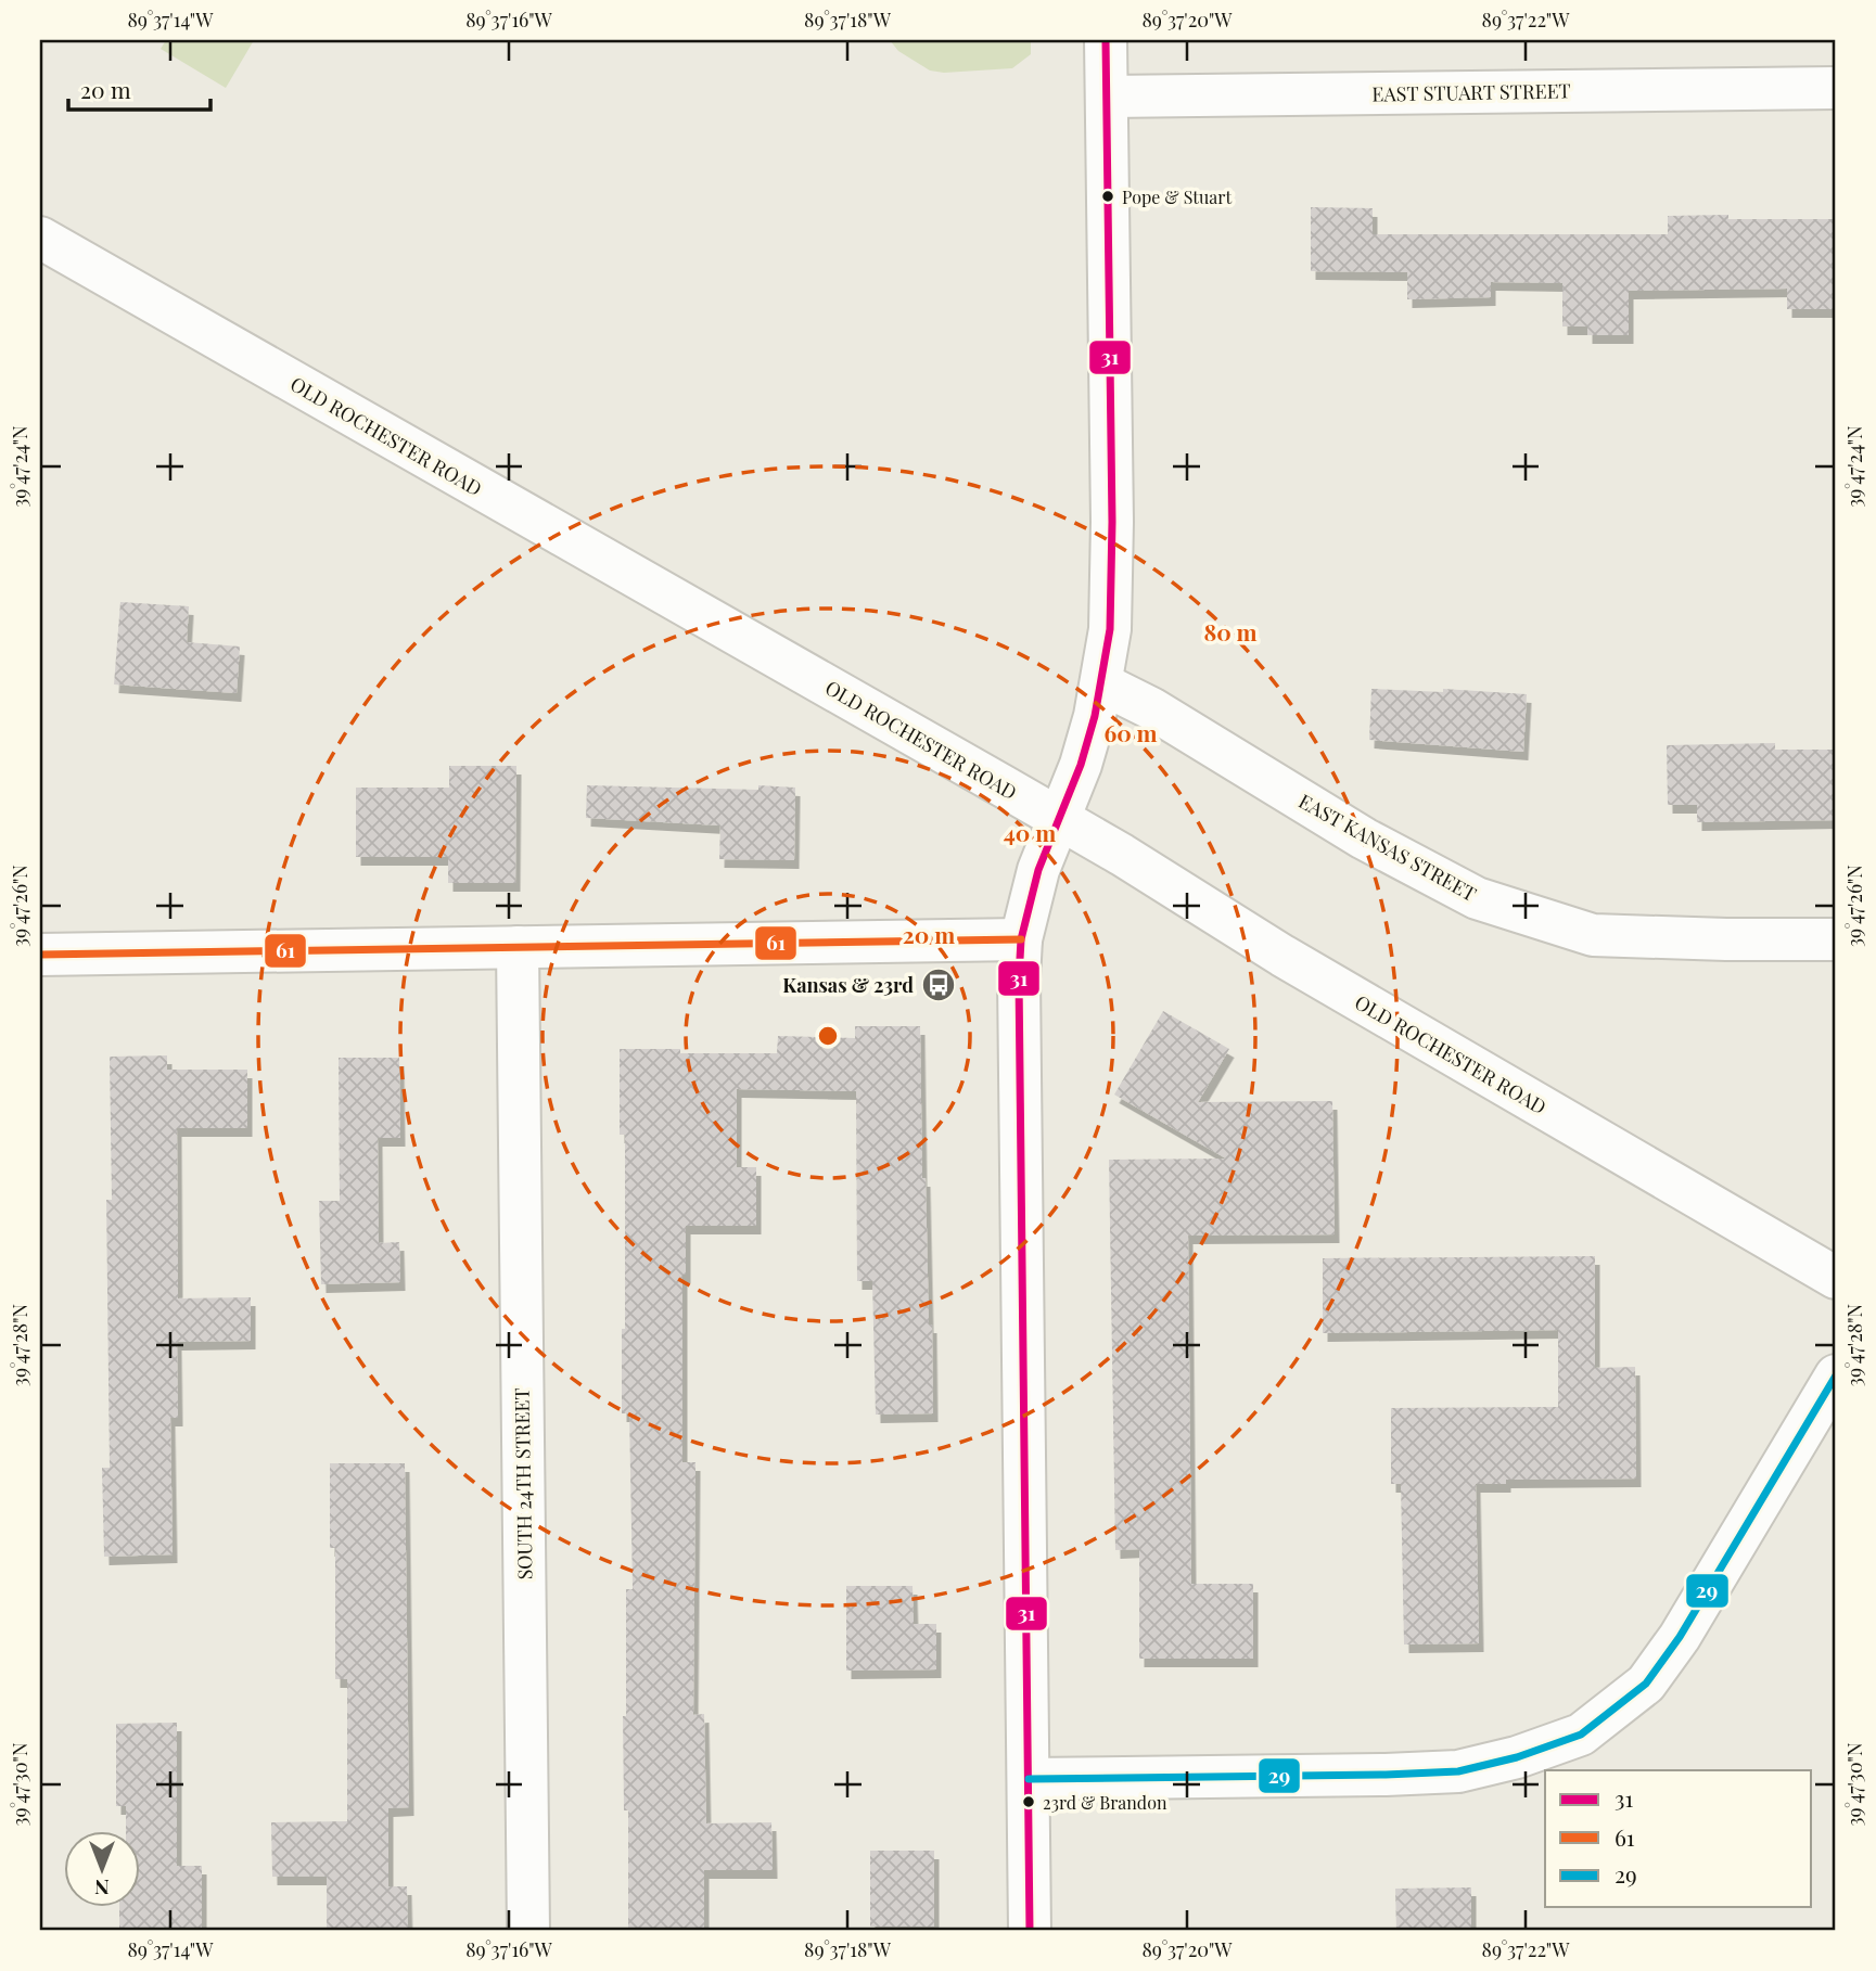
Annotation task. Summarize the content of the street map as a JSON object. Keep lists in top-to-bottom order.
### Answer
{
  "streets": {
    "street": [
      "EAST STUART STREET",
      "OLD ROCHESTER ROAD",
      "EAST KANSAS STREET",
      "SOUTH 24TH STREET"
    ]
  },
  "places": {
    "other": ["Pope & Stuart", "23rd & Brandon"],
    "bus stop": ["Kansas & 23rd"]
  },
  "lines": ["transit line 31", "transit line 61", "transit line 29"],
  "legend": ["31", "61", "29"],
  "scale_bar": "20 m",
  "north": "bottom",
  "coordinates": [
    "89°37'14\"W",
    "89°37'16\"W",
    "89°37'18\"W",
    "89°37'20\"W",
    "89°37'22\"W",
    "39°47'24\"N",
    "39°47'26\"N",
    "39°47'28\"N",
    "39°47'30\"N"
  ],
  "rings": [
    "80 m",
    "60 m",
    "40 m",
    "20 m"
  ]
}
